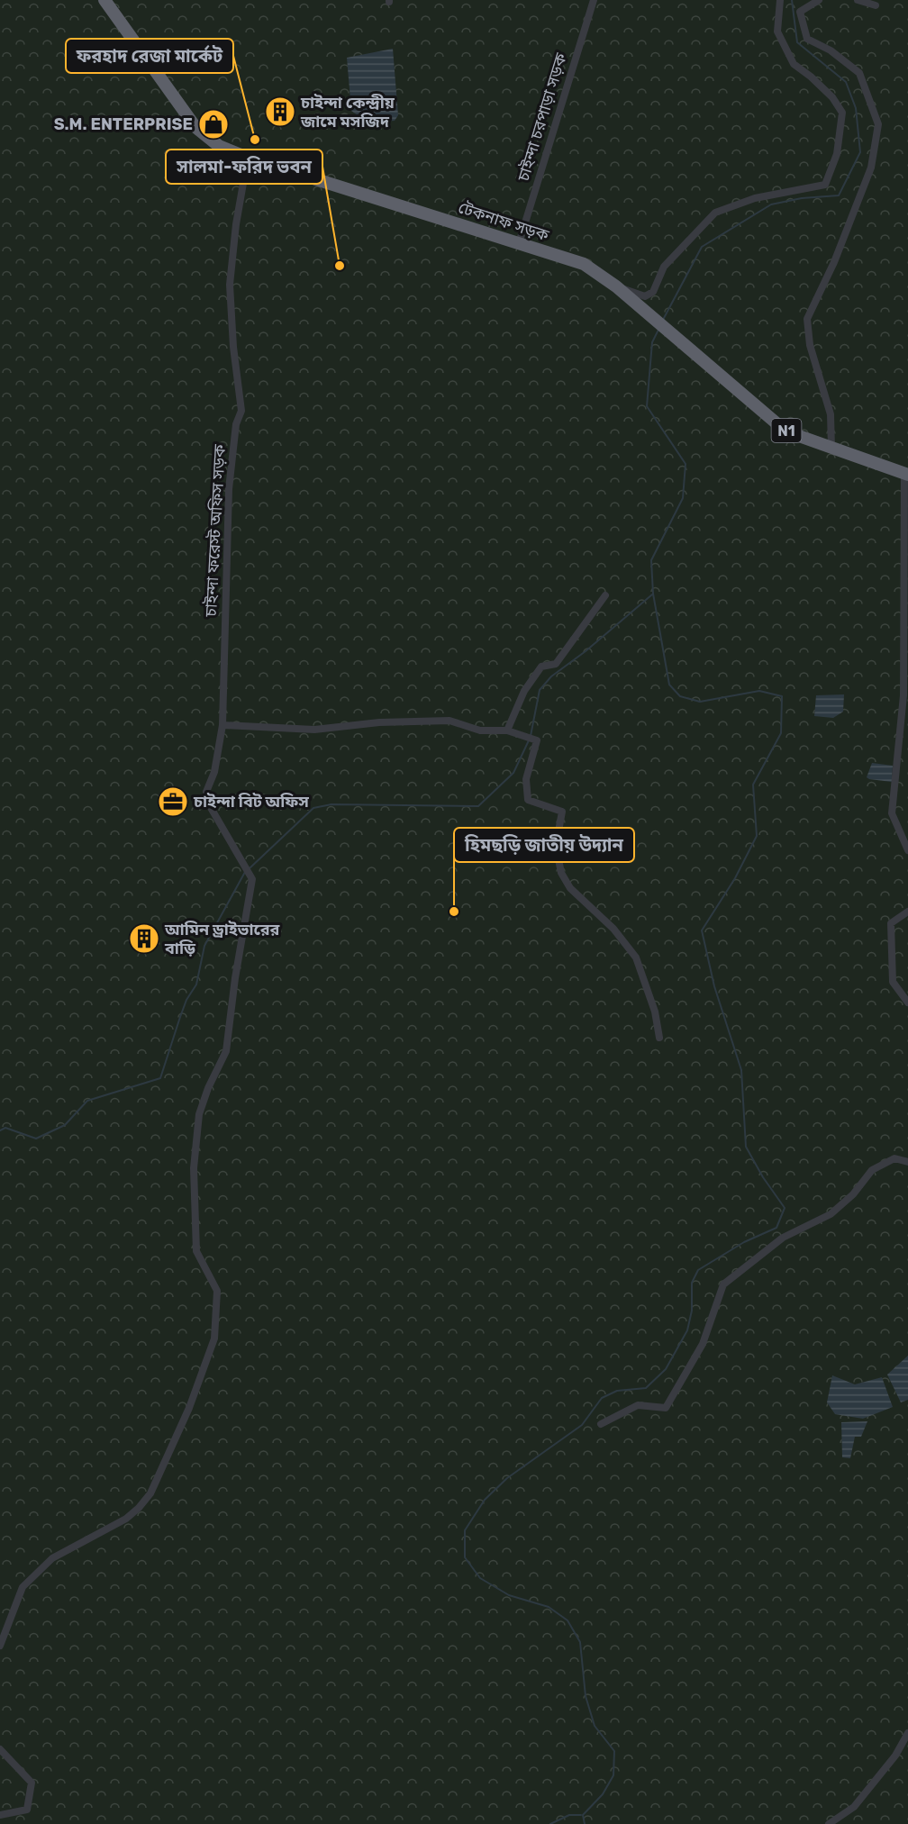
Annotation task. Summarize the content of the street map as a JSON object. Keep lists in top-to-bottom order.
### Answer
{
  "streets": {
    "highway": ["টেকনাফ সড়ক", "N1"],
    "street": ["চাইন্দা চরপাড়া সড়ক", "চাইন্দা ফরেস্ট অফিস সড়ক"]
  },
  "crossings": [
    ["চাইন্দা চরপাড়া সড়ক", "টেকনাফ সড়ক"],
    ["টেকনাফ সড়ক", "চাইন্দা ফরেস্ট অফিস সড়ক"]
  ],
  "places": {
    "building": ["চাইন্দা কেন্দ্রীয় জামে মসজিদ", "আমিন ড্রাইভারের বাড়ি"],
    "shop": ["S.M. ENTERPRISE"],
    "other": ["ফরহাদ রেজা মার্কেট", "সালমা-ফরিদ ভবন", "হিমছড়ি জাতীয় উদ্যান"],
    "office": ["চাইন্দা বিট অফিস"]
  }
}
